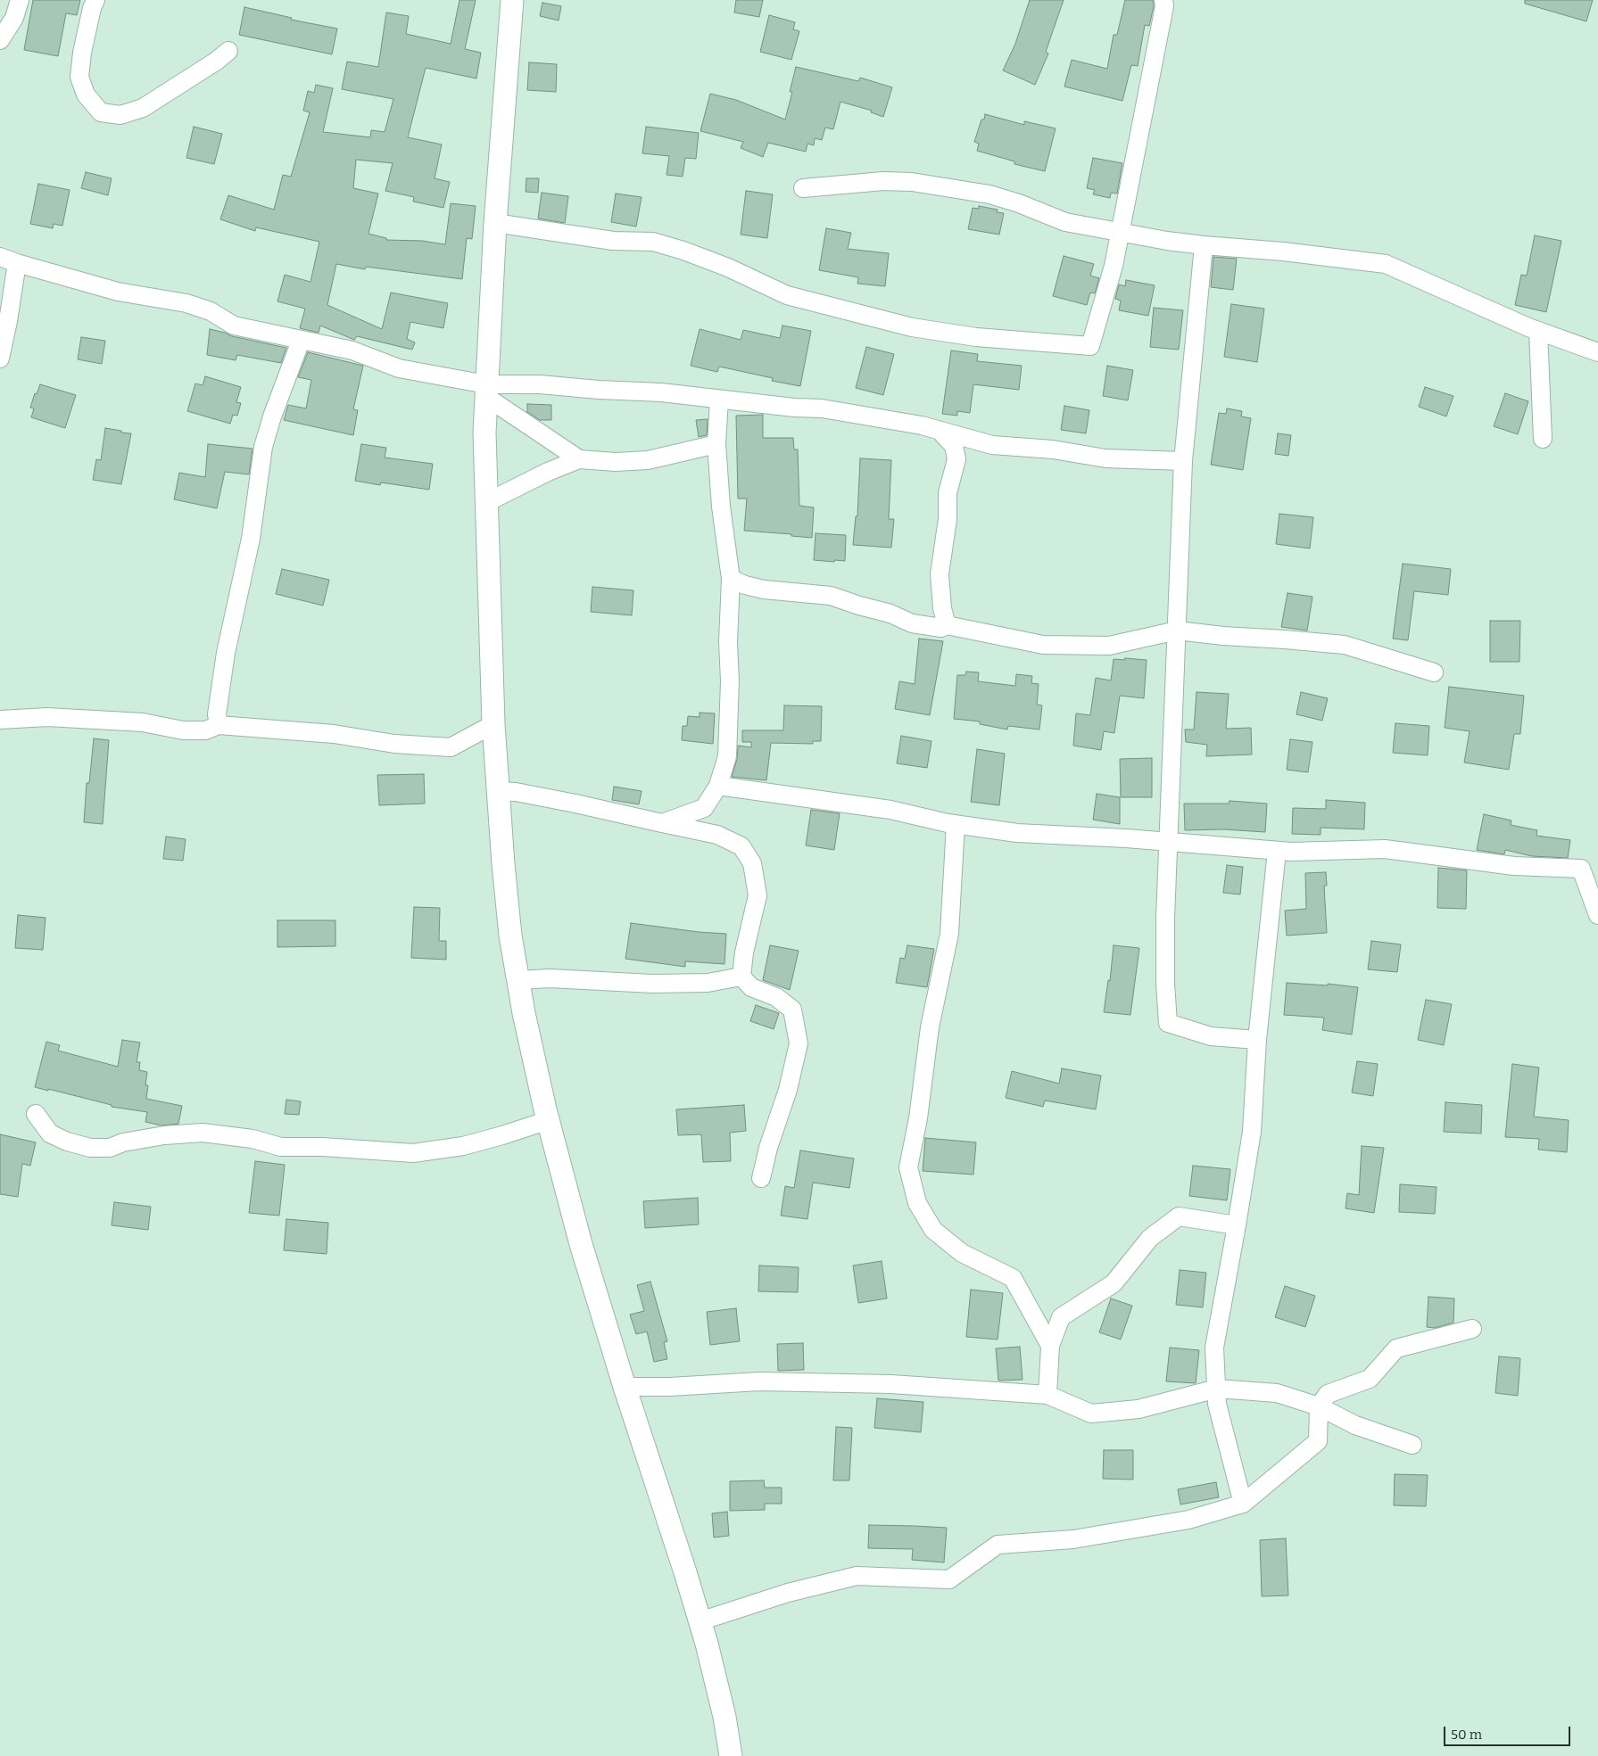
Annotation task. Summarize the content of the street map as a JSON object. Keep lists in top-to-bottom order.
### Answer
{
  "scale_bar": "50 m"
}
